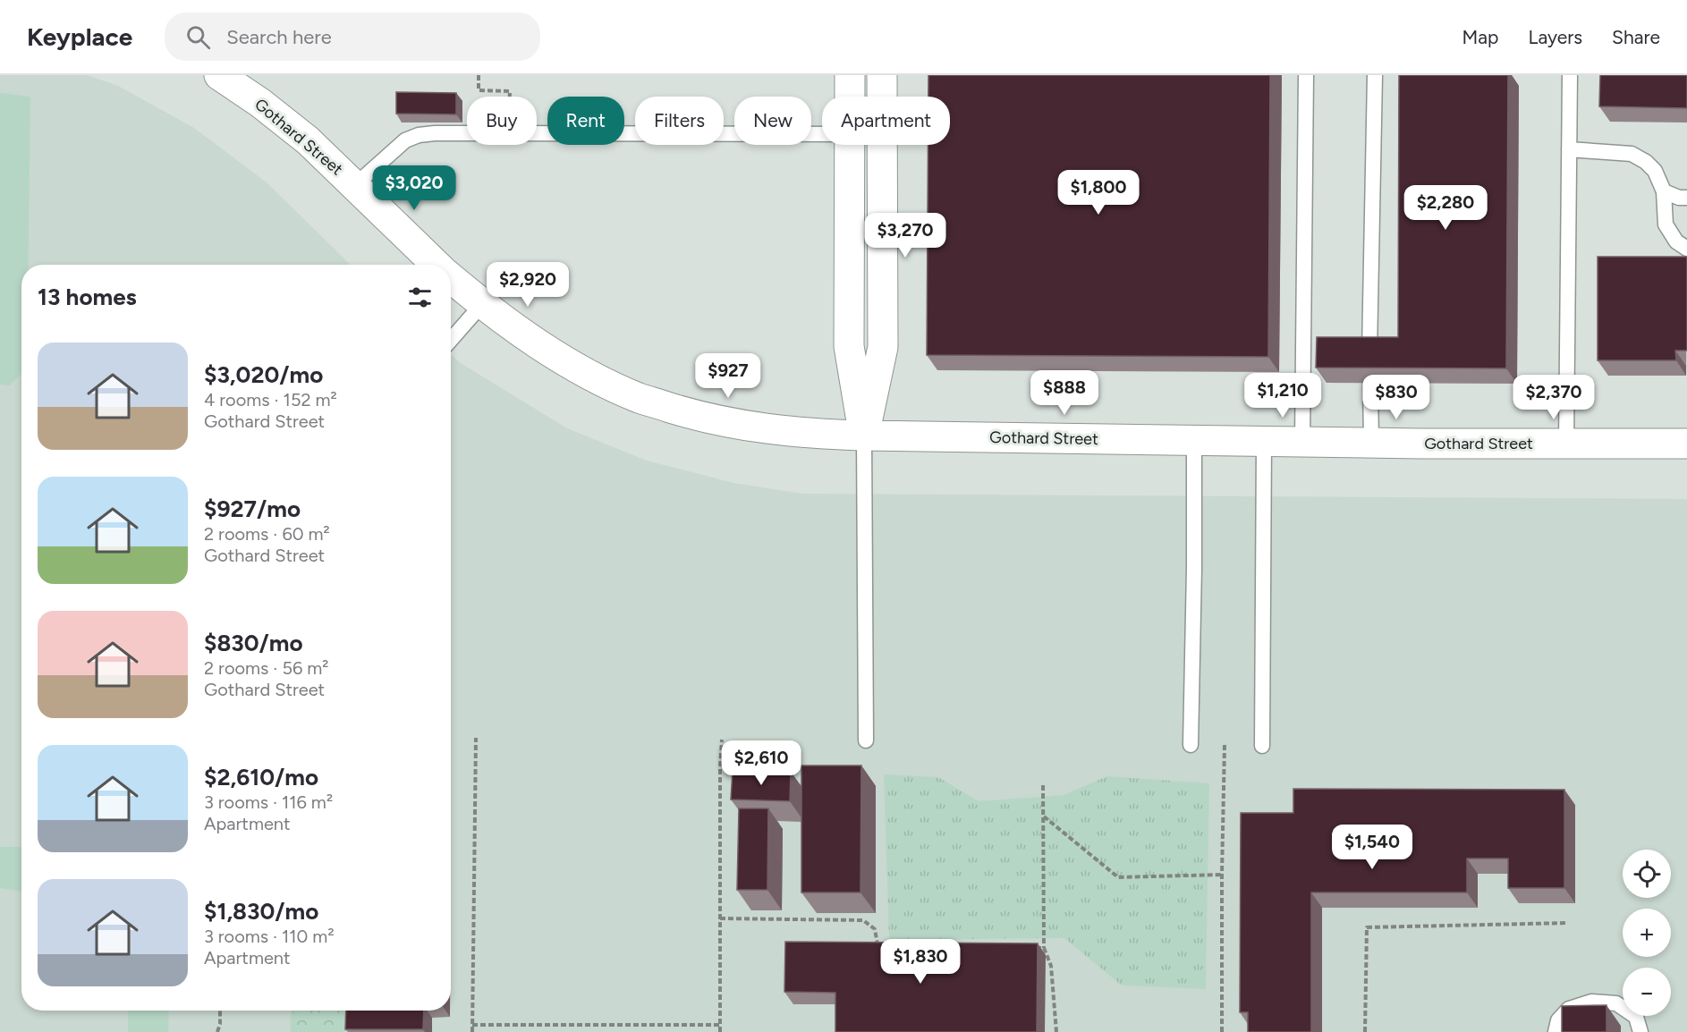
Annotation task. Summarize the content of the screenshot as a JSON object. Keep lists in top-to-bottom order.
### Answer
{
  "streets": {
    "street": ["Gothard Street"]
  },
  "page": {
    "header": "Keyplace",
    "search": "Search here",
    "nav": ["Map", "Layers", "Share"],
    "chip": [
      "Buy",
      "Rent",
      "Filters",
      "New",
      "Apartment"
    ],
    "price": [
      "$3,020",
      "$1,800",
      "$2,280",
      "$3,270",
      "$2,920",
      "$927",
      "$888",
      "$1,210",
      "$830",
      "$2,370",
      "$2,610",
      "$1,540",
      "$1,830"
    ],
    "heading": "13 homes",
    "list": [
      {
        "name": "$3,020/mo",
        "note": "4 rooms · 152 m² · Gothard Street"
      },
      {
        "name": "$927/mo",
        "note": "2 rooms · 60 m² · Gothard Street"
      },
      {
        "name": "$830/mo",
        "note": "2 rooms · 56 m² · Gothard Street"
      },
      {
        "name": "$2,610/mo",
        "note": "3 rooms · 116 m² · Apartment"
      },
      {
        "name": "$1,830/mo",
        "note": "3 rooms · 110 m² · Apartment"
      }
    ],
    "map_buttons": ["+", "−"]
  }
}
